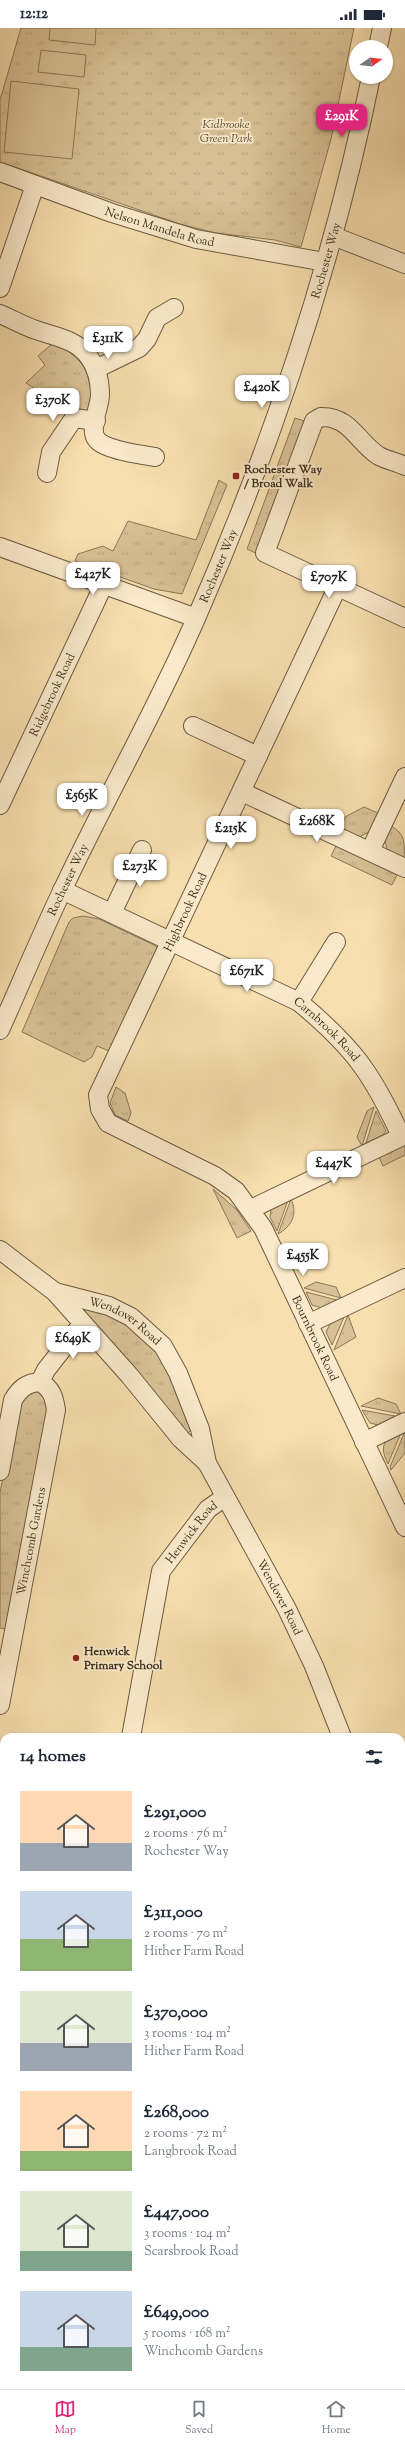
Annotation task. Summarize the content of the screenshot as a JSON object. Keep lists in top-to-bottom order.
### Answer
{
  "streets": {
    "street": [
      "Nelson Mandela Road",
      "Rochester Way",
      "Ridgebrook Road",
      "Highbrook Road",
      "Carnbrook Road",
      "Wendover Road",
      "Bournbrook Road",
      "Henwick Road",
      "Winchcomb Gardens"
    ]
  },
  "crossings": [
    ["Nelson Mandela Road", "Rochester Way"],
    ["Rochester Way", "Carnbrook Road"],
    ["Highbrook Road", "Carnbrook Road"],
    ["Highbrook Road", "Bournbrook Road"],
    ["Wendover Road", "Henwick Road"]
  ],
  "parks": ["Kidbrooke Green Park"],
  "places": {
    "transit": ["Rochester Way / Broad Walk"],
    "other": ["Henwick Primary School"]
  },
  "north": "right",
  "page": {
    "status": "12:12",
    "price": [
      "£291K",
      "£311K",
      "£420K",
      "£370K",
      "£427K",
      "£707K",
      "£565K",
      "£268K",
      "£215K",
      "£273K",
      "£671K",
      "£447K",
      "£455K",
      "£649K"
    ],
    "heading": "14 homes",
    "list": [
      {
        "name": "£291,000",
        "note": "2 rooms · 76 m² · Rochester Way"
      },
      {
        "name": "£311,000",
        "note": "2 rooms · 70 m² · Hither Farm Road"
      },
      {
        "name": "£370,000",
        "note": "3 rooms · 104 m² · Hither Farm Road"
      },
      {
        "name": "£268,000",
        "note": "2 rooms · 72 m² · Langbrook Road"
      },
      {
        "name": "£447,000",
        "note": "3 rooms · 104 m² · Scarsbrook Road"
      },
      {
        "name": "£649,000",
        "note": "5 rooms · 168 m² · Winchcomb Gardens"
      }
    ],
    "tabs": ["Map", "Saved", "Home"]
  }
}
